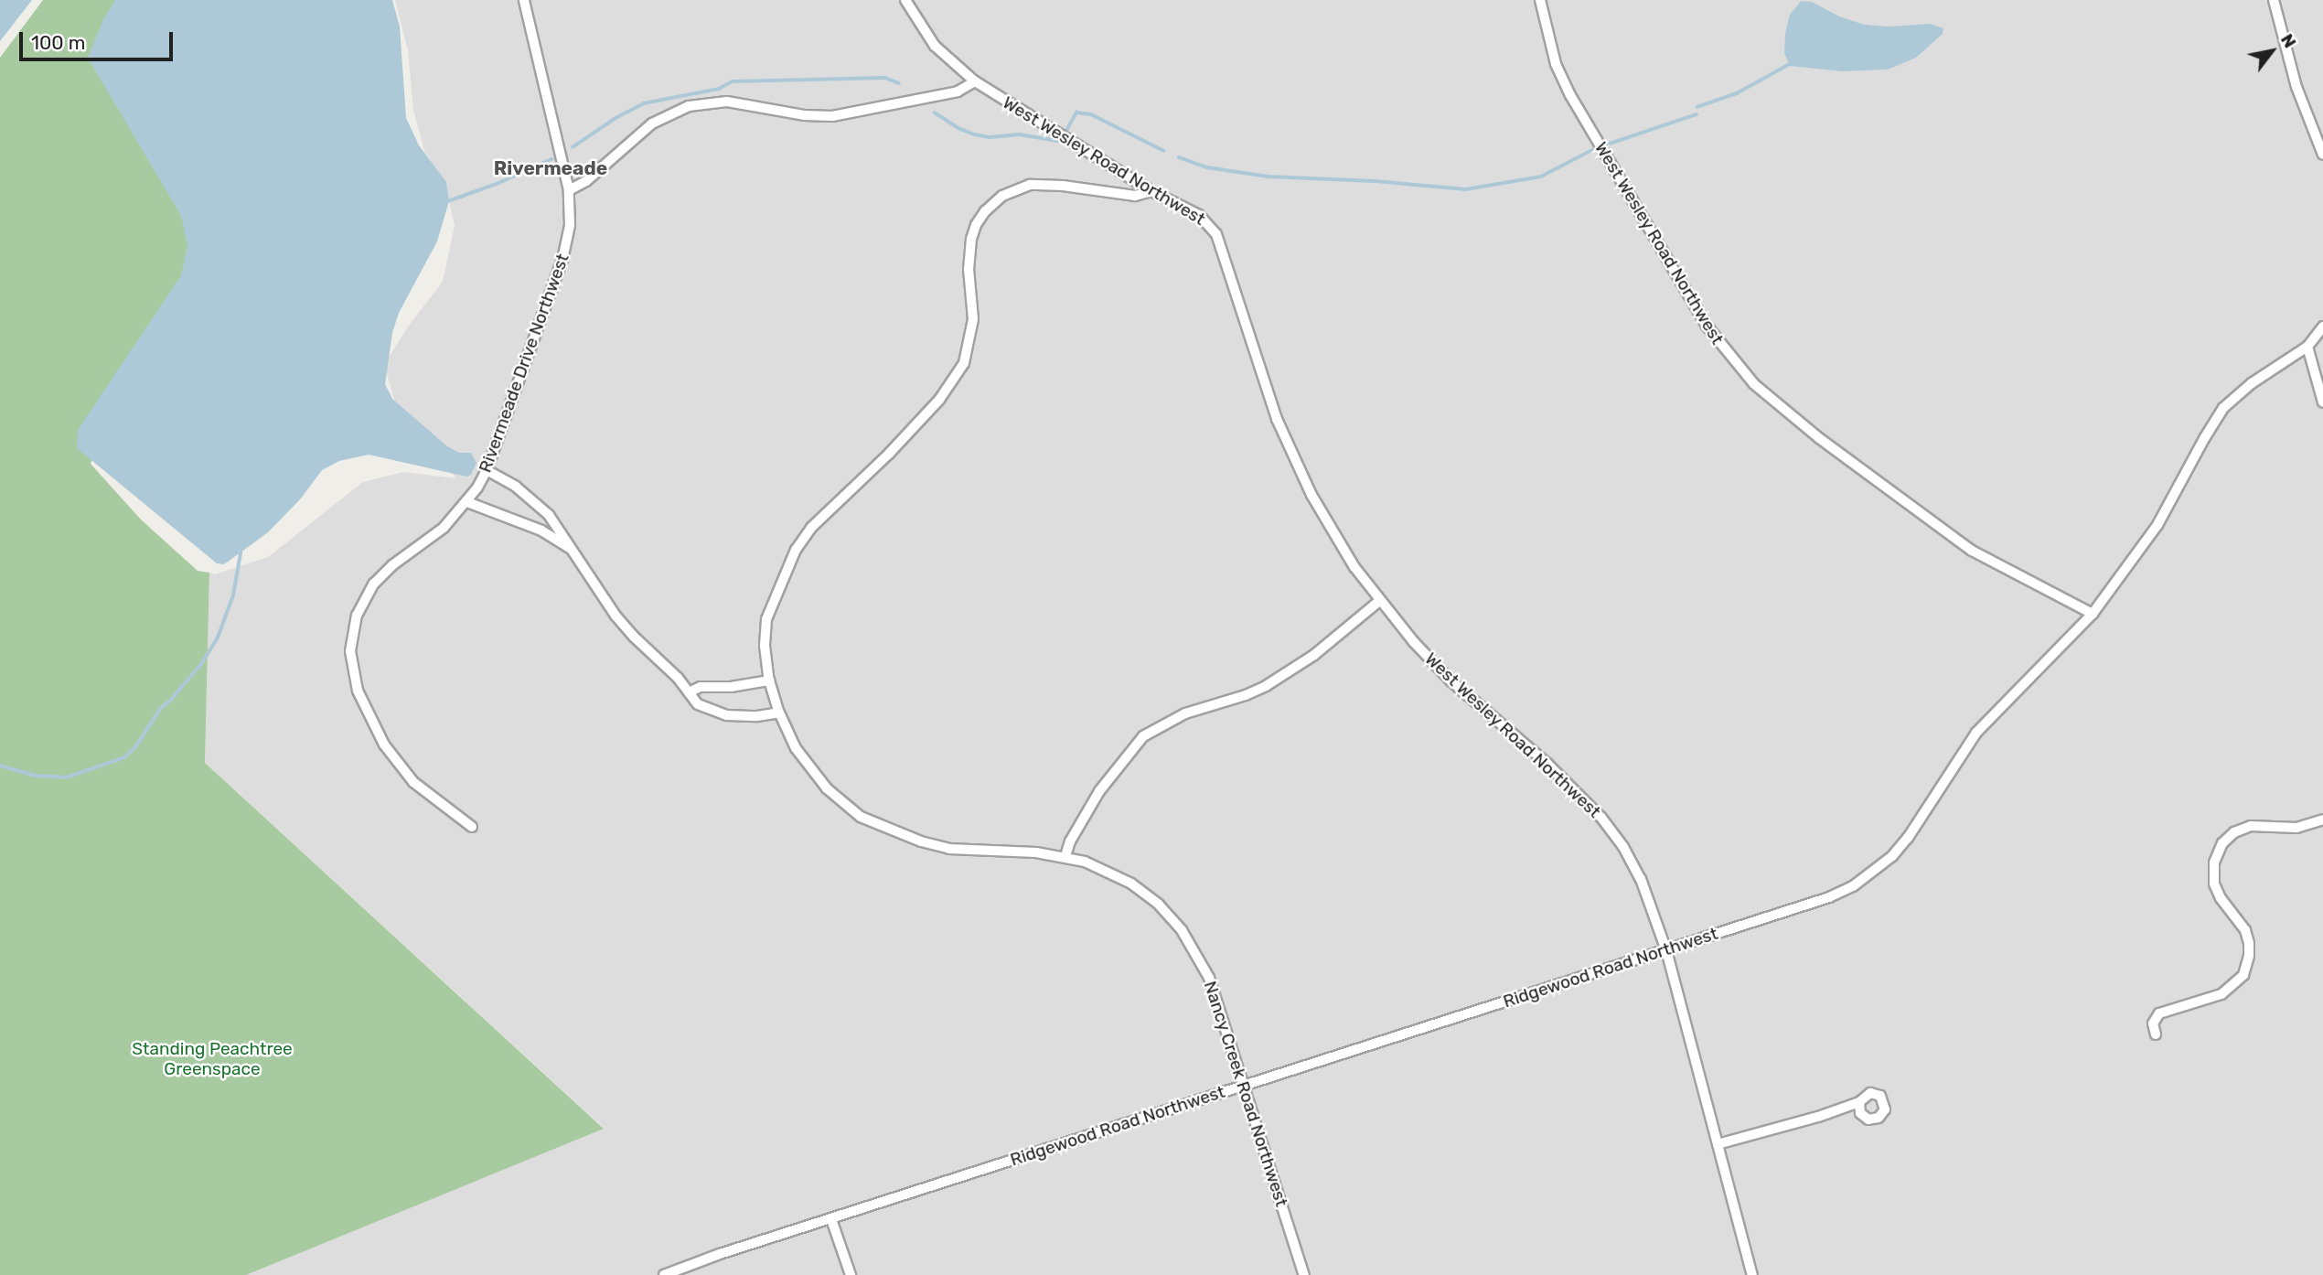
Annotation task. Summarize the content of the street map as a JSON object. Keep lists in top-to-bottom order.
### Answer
{
  "streets": {
    "street": [
      "West Wesley Road Northwest",
      "Rivermeade Drive Northwest",
      "Ridgewood Road Northwest",
      "Nancy Creek Road Northwest"
    ]
  },
  "crossings": [
    ["West Wesley Road Northwest", "Ridgewood Road Northwest"],
    ["West Wesley Road Northwest", "Nancy Creek Road Northwest"],
    ["Ridgewood Road Northwest", "Nancy Creek Road Northwest"]
  ],
  "districts": ["Rivermeade"],
  "parks": ["Standing Peachtree Greenspace"],
  "scale_bar": "100 m",
  "north": "top right"
}
